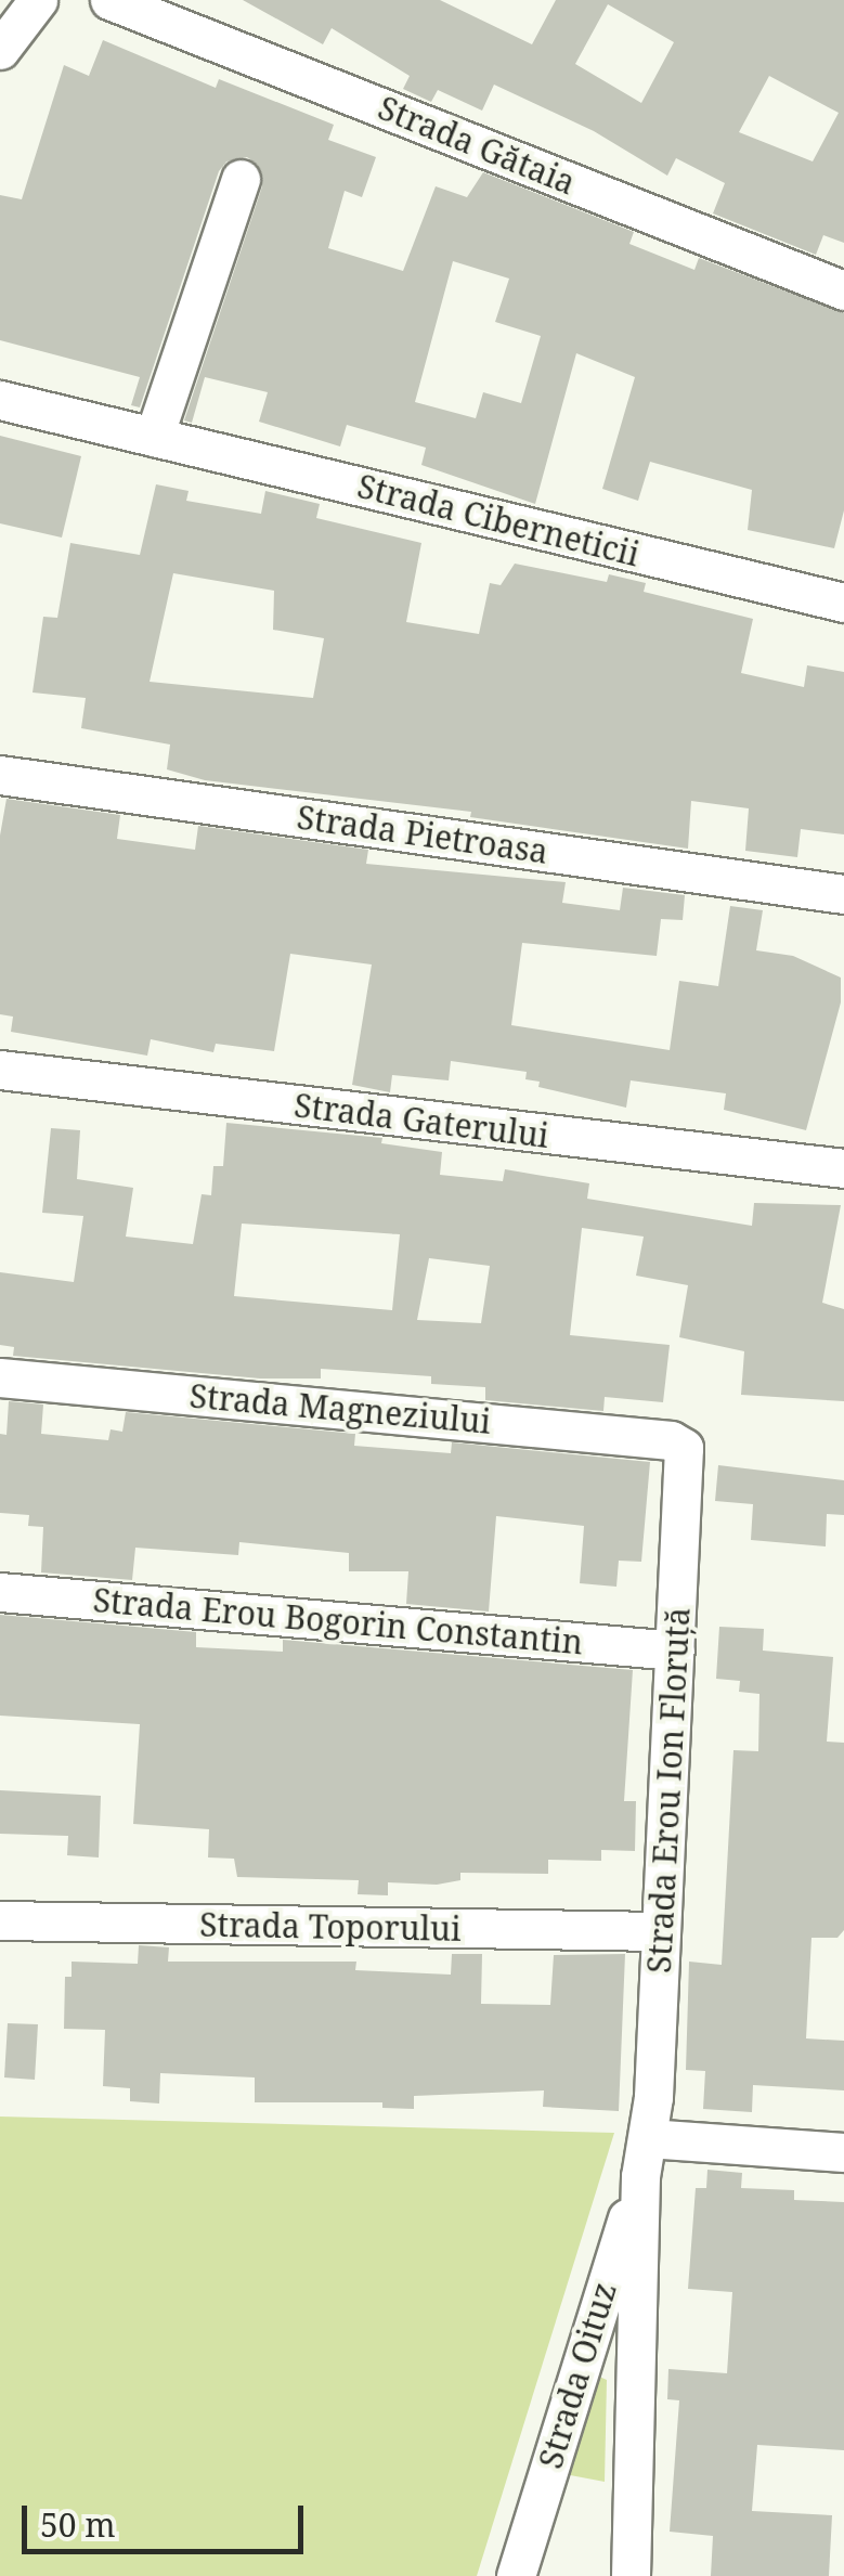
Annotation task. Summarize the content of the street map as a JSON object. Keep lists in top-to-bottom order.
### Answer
{
  "streets": {
    "street": [
      "Strada Gătaia",
      "Strada Ciberneticii",
      "Strada Pietroasa",
      "Strada Gaterului",
      "Strada Magneziului",
      "Strada Erou Bogorin Constantin",
      "Strada Erou Ion Floruță",
      "Strada Toporului",
      "Strada Oituz"
    ]
  },
  "crossings": [
    ["Strada Magneziului", "Strada Erou Ion Floruță"],
    ["Strada Erou Bogorin Constantin", "Strada Erou Ion Floruță"],
    ["Strada Erou Ion Floruță", "Strada Toporului"],
    ["Strada Erou Ion Floruță", "Strada Oituz"]
  ],
  "scale_bar": "50 m"
}
